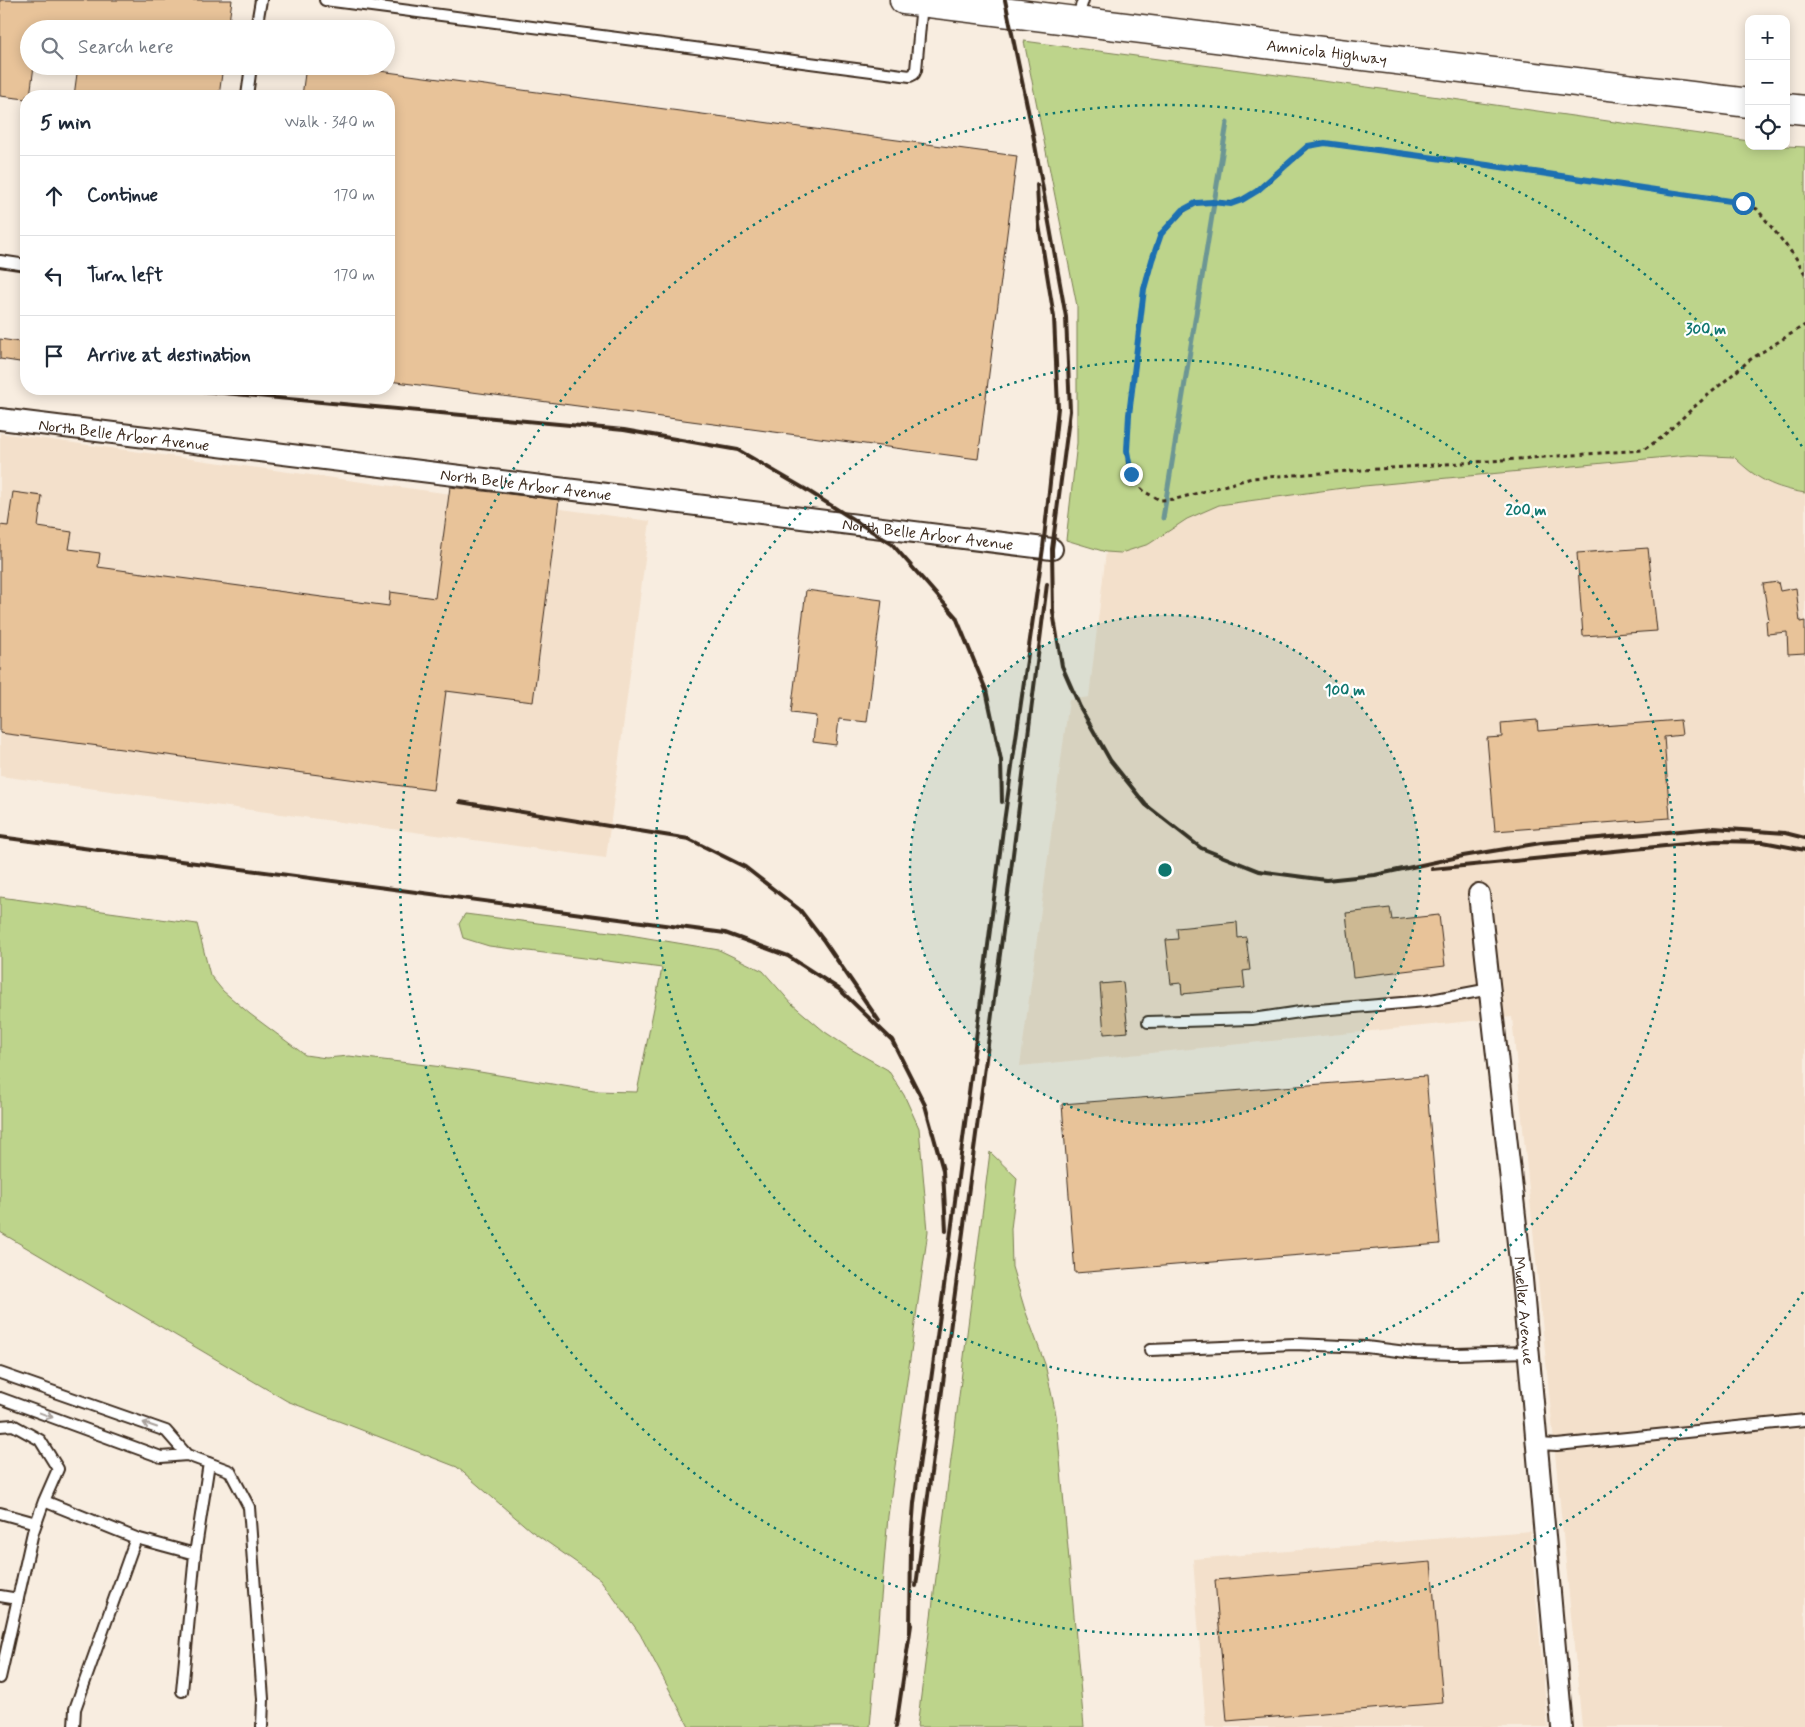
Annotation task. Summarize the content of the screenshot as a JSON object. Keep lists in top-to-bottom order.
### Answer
{
  "streets": {
    "main road": ["Amnicola Highway"],
    "street": ["North Belle Arbor Avenue", "Mueller Avenue"]
  },
  "page": {
    "map_buttons": ["+", "−"],
    "search": "Search here",
    "heading": ["5 min", "Walk · 340 m"],
    "list": [
      ["Continue", "170 m"],
      ["Turn left", "170 m"],
      "Arrive at destination"
    ]
  },
  "rings": ["300 m", "200 m", "100 m"]
}
